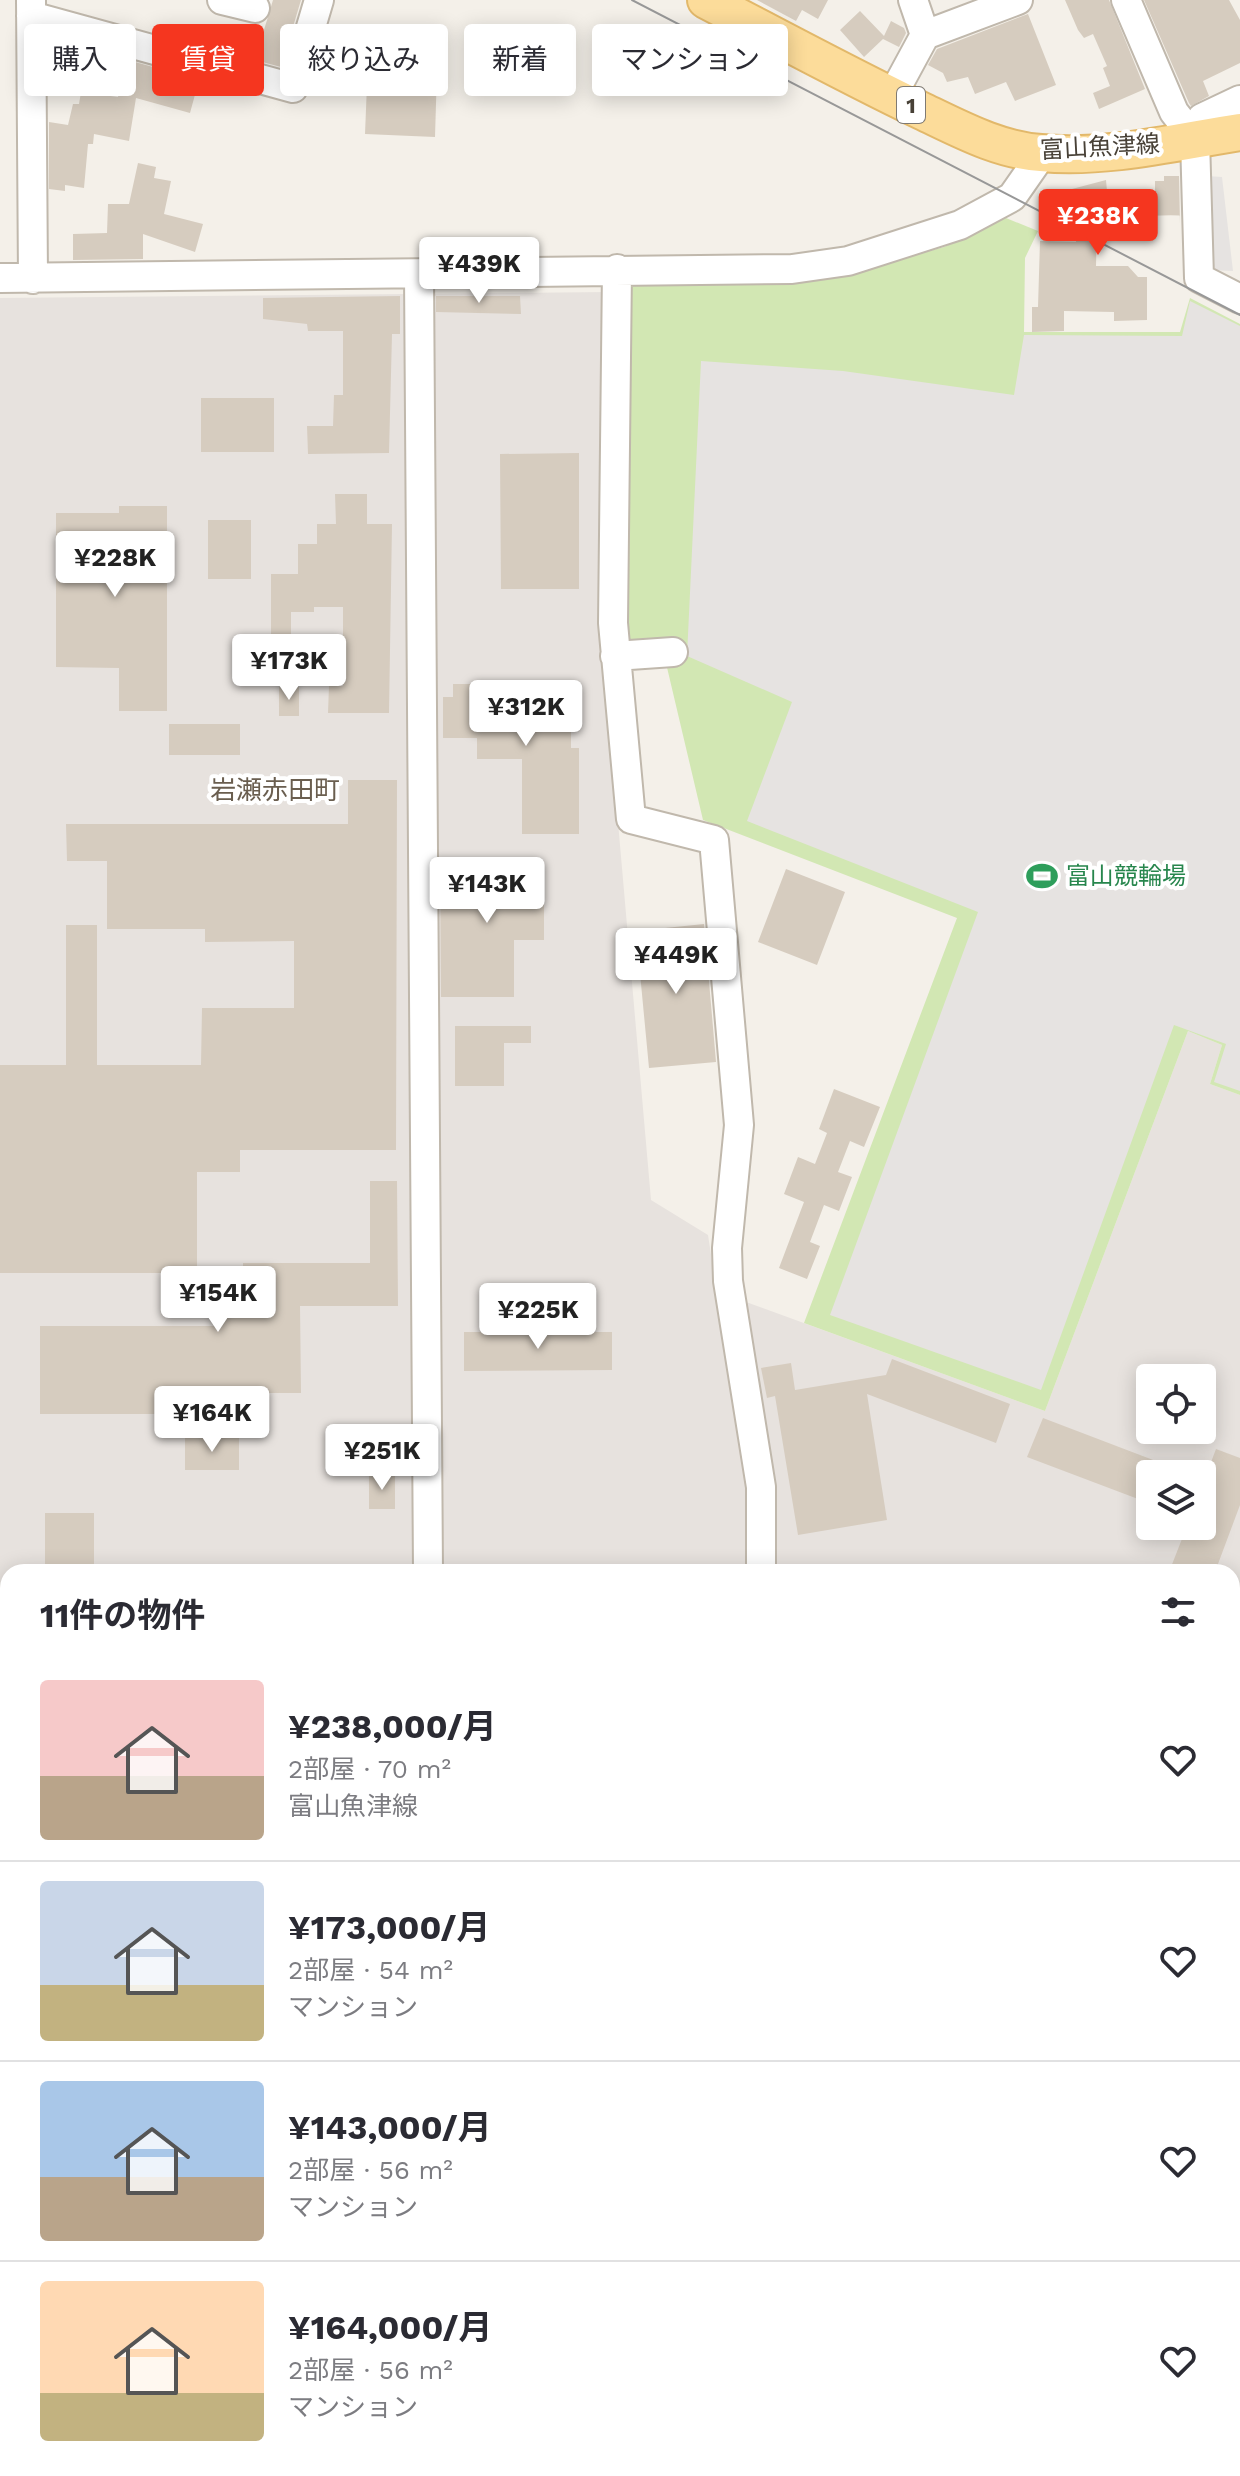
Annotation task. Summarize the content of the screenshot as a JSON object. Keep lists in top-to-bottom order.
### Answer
{
  "streets": {
    "main road": ["1", "富山魚津線"]
  },
  "districts": ["岩瀬赤田町"],
  "places": {
    "sports": ["富山競輪場"]
  },
  "page": {
    "chip": [
      "購入",
      "賃貸",
      "絞り込み",
      "新着",
      "マンション"
    ],
    "price": [
      "¥238K",
      "¥439K",
      "¥228K",
      "¥173K",
      "¥312K",
      "¥143K",
      "¥449K",
      "¥154K",
      "¥225K",
      "¥164K",
      "¥251K"
    ],
    "heading": "11件の物件",
    "list": [
      {
        "name": "¥238,000/月",
        "note": "2部屋 · 70 m² · 富山魚津線"
      },
      {
        "name": "¥173,000/月",
        "note": "2部屋 · 54 m² · マンション"
      },
      {
        "name": "¥143,000/月",
        "note": "2部屋 · 56 m² · マンション"
      },
      {
        "name": "¥164,000/月",
        "note": "2部屋 · 56 m² · マンション"
      }
    ]
  }
}
